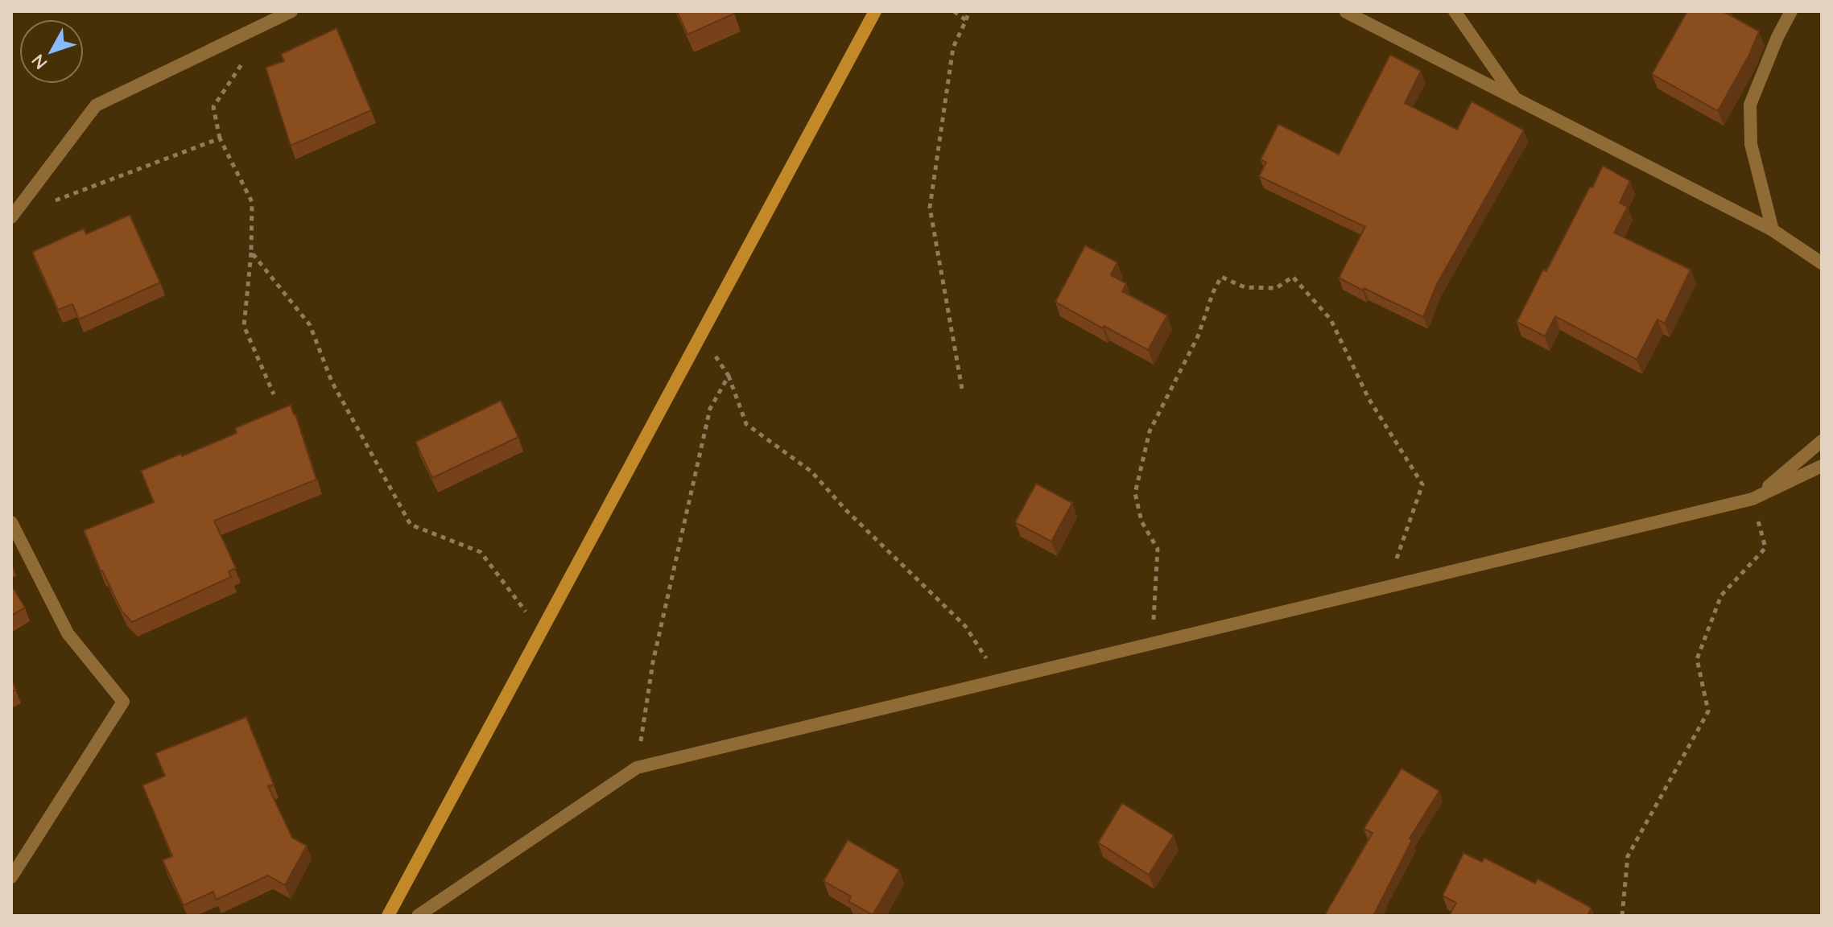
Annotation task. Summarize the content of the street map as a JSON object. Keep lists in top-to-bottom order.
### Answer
{
  "north": "bottom left"
}
